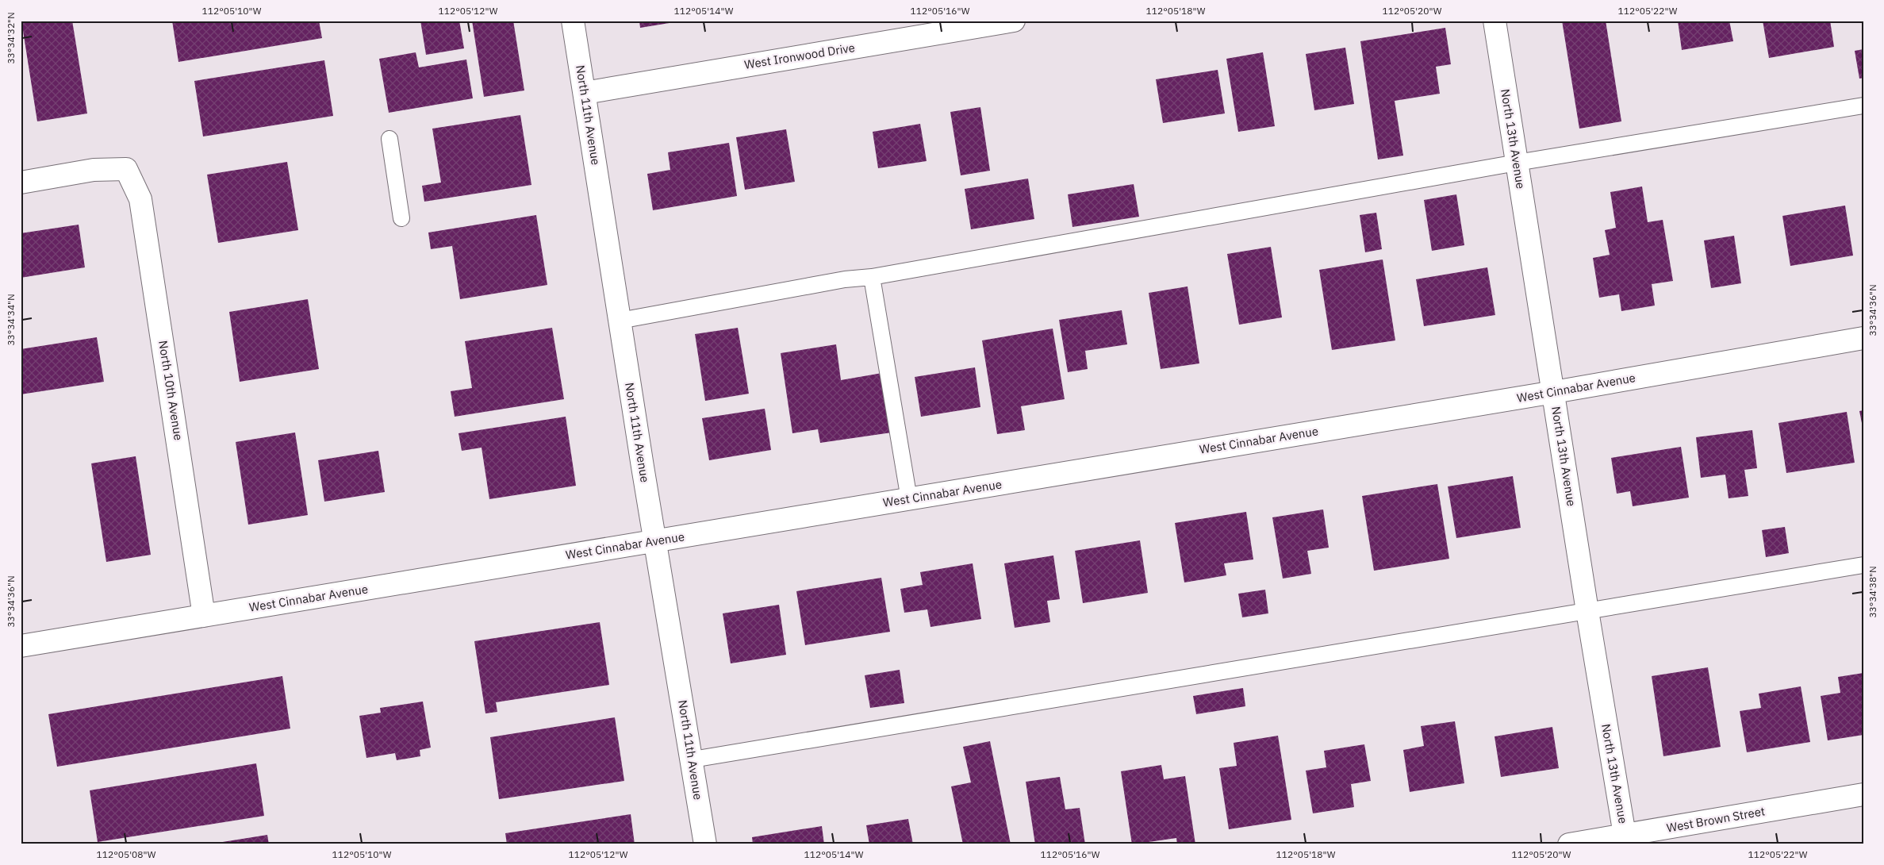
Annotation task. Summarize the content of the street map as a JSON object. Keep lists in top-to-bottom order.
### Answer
{
  "streets": {
    "street": [
      "West Ironwood Drive",
      "North 11th Avenue",
      "North 13th Avenue",
      "West Cinnabar Avenue",
      "North 10th Avenue",
      "West Brown Street"
    ]
  },
  "crossings": [
    ["West Ironwood Drive", "North 11th Avenue"],
    ["North 11th Avenue", "West Cinnabar Avenue"],
    ["North 13th Avenue", "West Cinnabar Avenue"],
    ["North 13th Avenue", "West Brown Street"],
    ["West Cinnabar Avenue", "North 10th Avenue"]
  ],
  "coordinates": [
    "112°05'10\"W",
    "112°05'12\"W",
    "112°05'14\"W",
    "112°05'16\"W",
    "112°05'18\"W",
    "112°05'20\"W",
    "112°05'22\"W",
    "33°34'32\"N",
    "33°34'36\"N",
    "33°34'34\"N",
    "33°34'38\"N",
    "112°05'08\"W"
  ]
}
